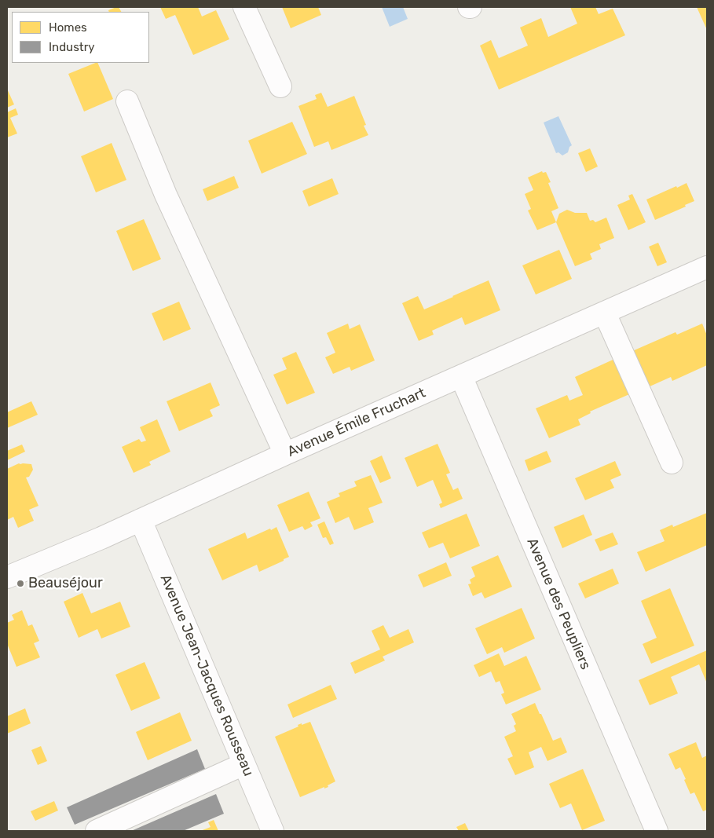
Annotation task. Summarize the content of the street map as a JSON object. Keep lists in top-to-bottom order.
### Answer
{
  "streets": {
    "street": ["Avenue Émile Fruchart", "Avenue des Peupliers", "Avenue Jean-Jacques Rousseau"]
  },
  "crossings": [
    ["Avenue Émile Fruchart", "Avenue des Peupliers"],
    ["Avenue Émile Fruchart", "Avenue Jean-Jacques Rousseau"]
  ],
  "places": ["Beauséjour"],
  "legend": ["Homes", "Industry"]
}
